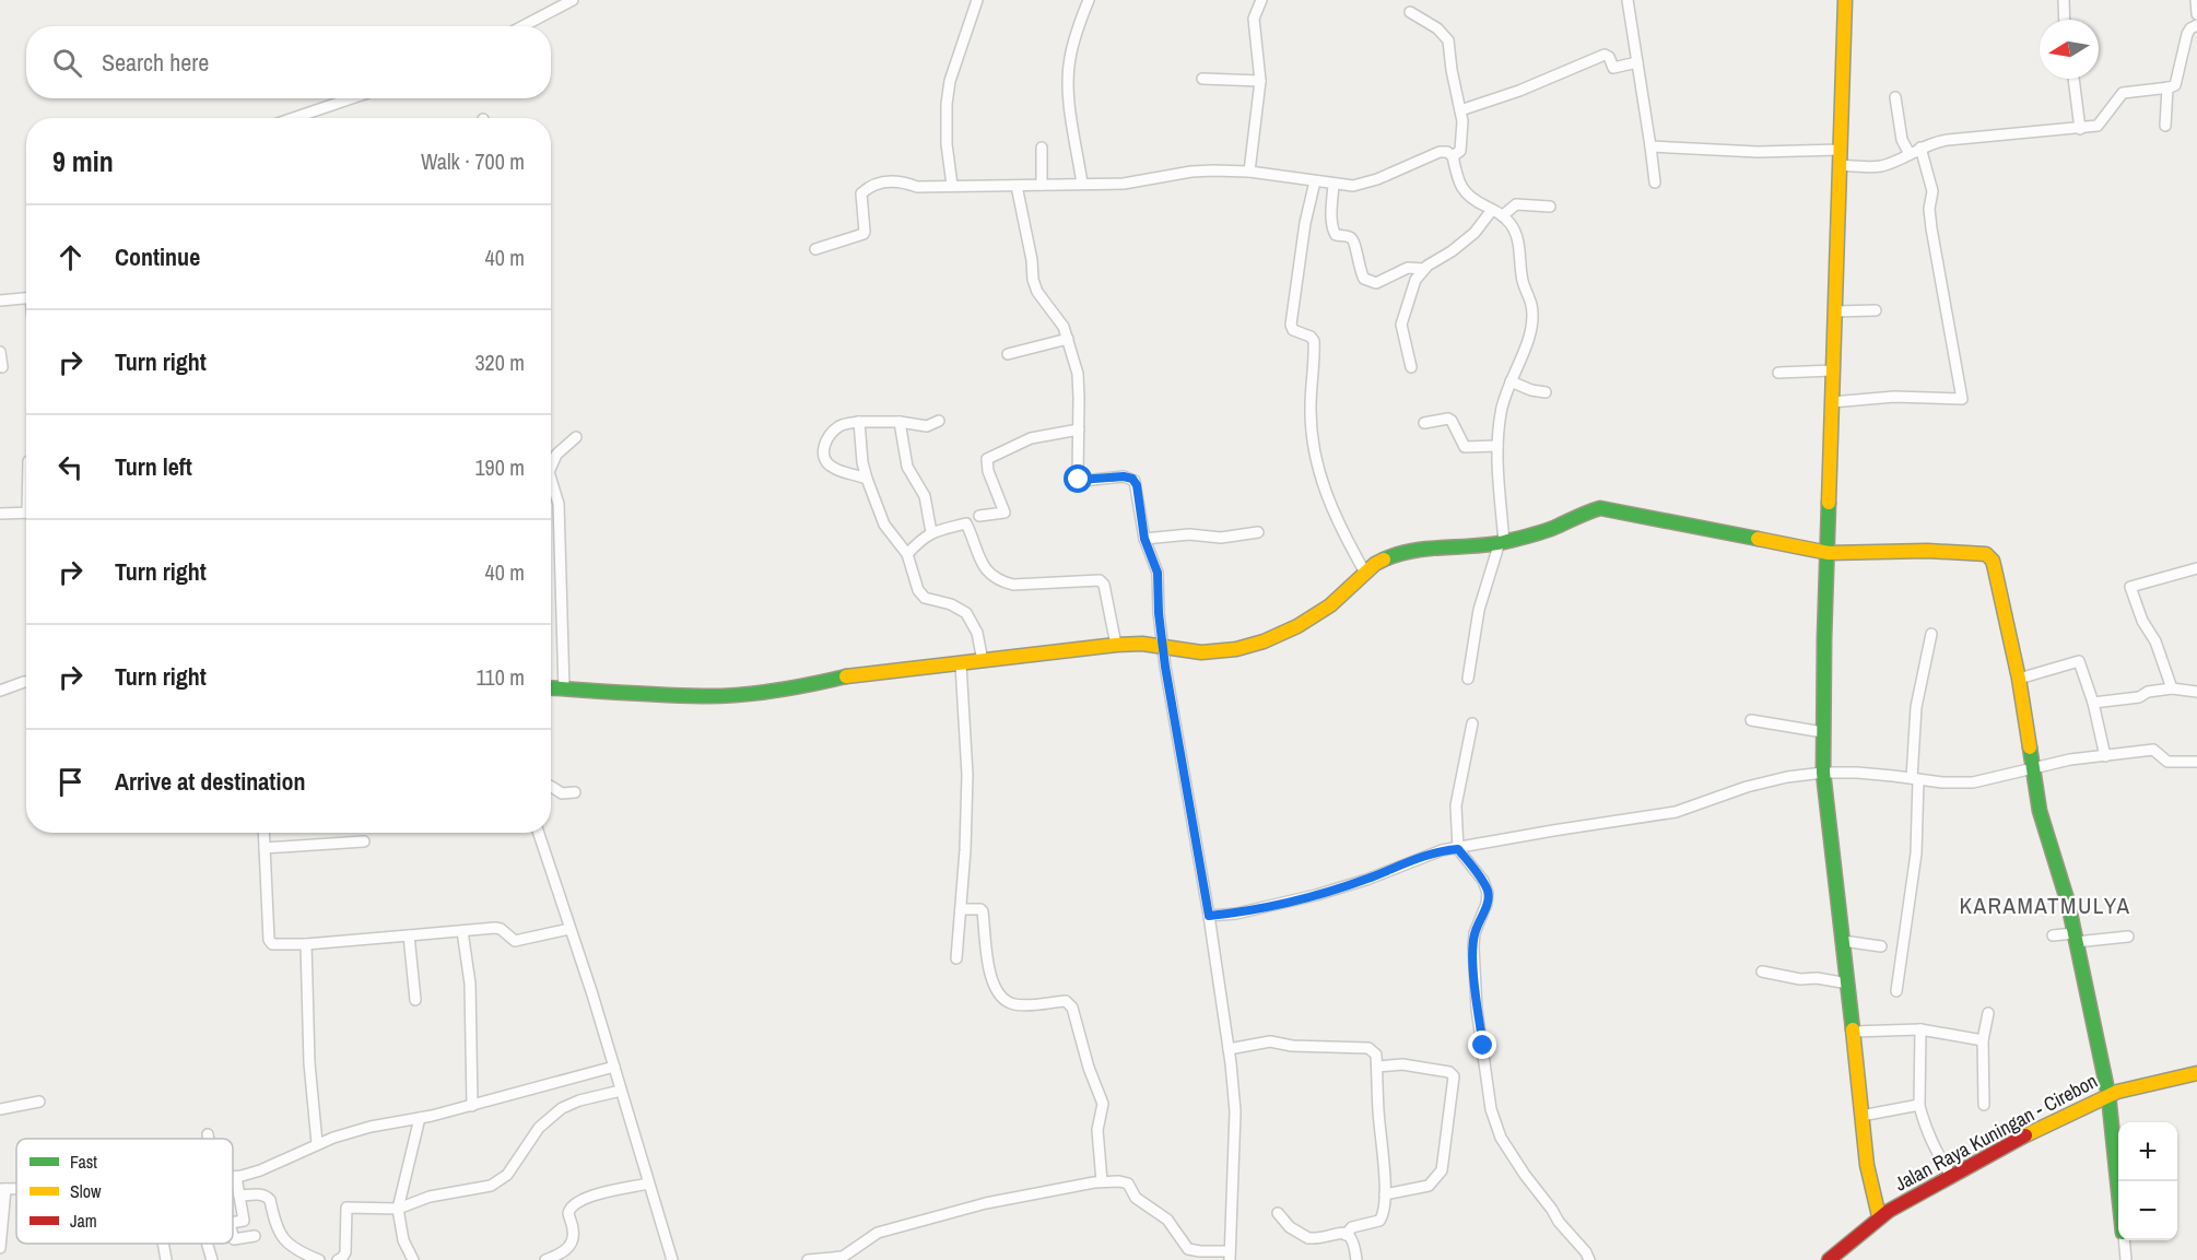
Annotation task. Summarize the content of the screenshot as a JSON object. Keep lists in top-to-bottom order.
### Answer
{
  "streets": {
    "main road": ["Jalan Raya Kuningan - Cirebon"]
  },
  "districts": ["KARAMATMULYA"],
  "legend": ["Fast", "Slow", "Jam"],
  "north": "left",
  "page": {
    "search": "Search here",
    "heading": ["9 min", "Walk · 700 m"],
    "list": [
      ["Continue", "40 m"],
      ["Turn right", "320 m"],
      ["Turn left", "190 m"],
      ["Turn right", "40 m"],
      ["Turn right", "110 m"],
      "Arrive at destination"
    ],
    "map_buttons": ["+", "−"]
  }
}
